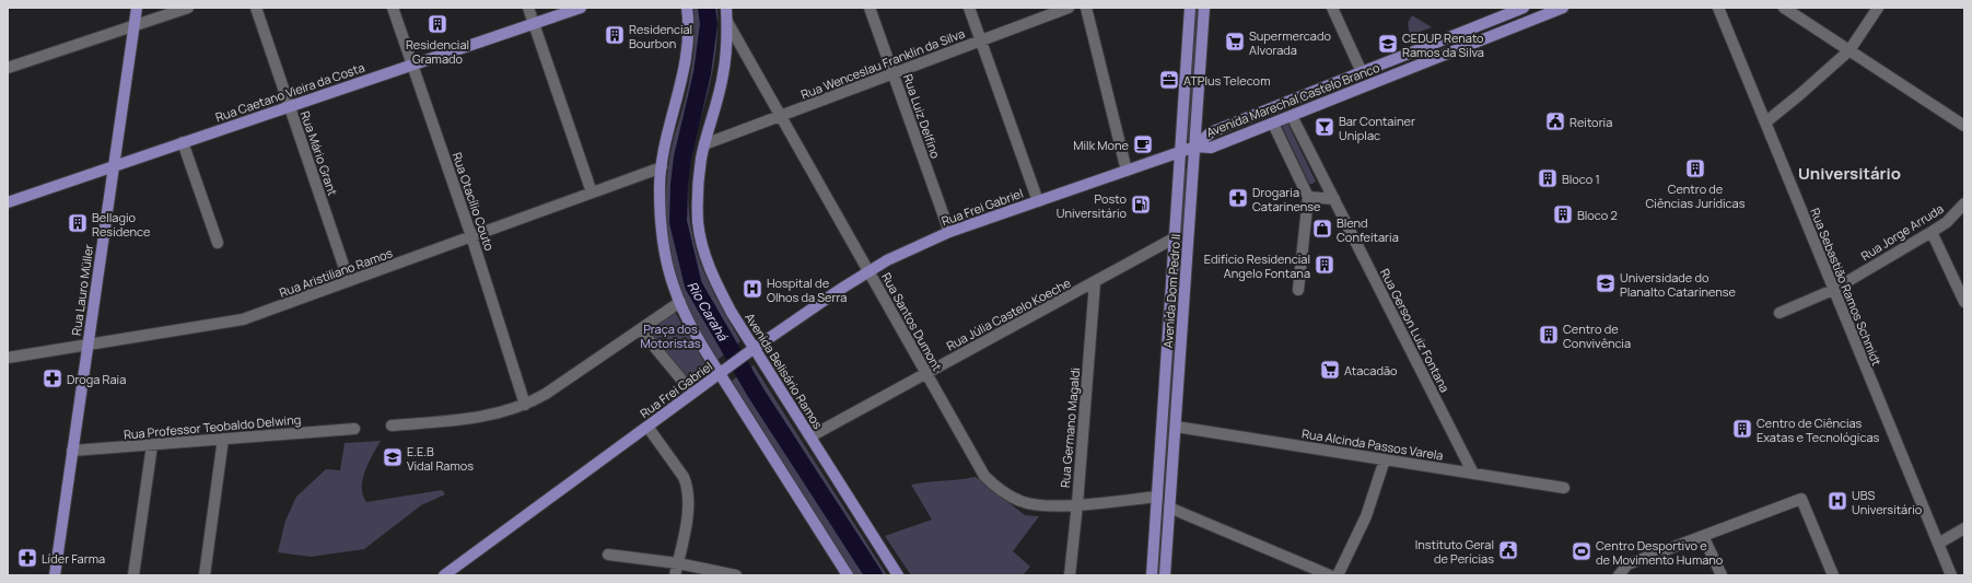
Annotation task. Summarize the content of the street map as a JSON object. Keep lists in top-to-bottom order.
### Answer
{
  "streets": {
    "main road": [
      "Rua Caetano Vieira da Costa",
      "Avenida Marechal Castelo Branco",
      "Rua Frei Gabriel",
      "Rua Lauro Müller",
      "Avenida Dom Pedro II",
      "Avenida Belisário Ramos"
    ],
    "street": [
      "Rua Wenceslau Franklin da Silva",
      "Rua Luiz Delfino",
      "Rua Mário Grant",
      "Rua Otacílio Couto",
      "Rua Jorge Arruda",
      "Rua Aristiliano Ramos",
      "Rua Sebastião Ramos Schmidt",
      "Rua Júlia Castelo Koeche",
      "Rua Santos Dumont",
      "Rua Gerson Luiz Fontana",
      "Rua Professor Teobaldo Delwing",
      "Rua Germano Magaldi",
      "Rua Alcinda Passos Varela"
    ]
  },
  "crossings": [
    ["Rua Wenceslau Franklin da Silva", "Rua Luiz Delfino"],
    ["Rua Wenceslau Franklin da Silva", "Rua Santos Dumont"],
    ["Rua Wenceslau Franklin da Silva", "Avenida Belisário Ramos"],
    ["Rua Caetano Vieira da Costa", "Rua Mário Grant"],
    ["Rua Caetano Vieira da Costa", "Rua Otacílio Couto"],
    ["Rua Caetano Vieira da Costa", "Rua Lauro Müller"],
    ["Avenida Marechal Castelo Branco", "Rua Frei Gabriel"],
    ["Avenida Marechal Castelo Branco", "Avenida Dom Pedro II"],
    ["Avenida Marechal Castelo Branco", "Rua Gerson Luiz Fontana"],
    ["Rua Luiz Delfino", "Rua Frei Gabriel"],
    ["Rua Mário Grant", "Rua Aristiliano Ramos"],
    ["Rua Otacílio Couto", "Rua Aristiliano Ramos"],
    ["Rua Frei Gabriel", "Avenida Dom Pedro II"],
    ["Rua Frei Gabriel", "Rua Santos Dumont"],
    ["Rua Frei Gabriel", "Avenida Belisário Ramos"],
    ["Rua Jorge Arruda", "Rua Sebastião Ramos Schmidt"],
    ["Rua Aristiliano Ramos", "Rua Lauro Müller"],
    ["Rua Lauro Müller", "Rua Professor Teobaldo Delwing"],
    ["Avenida Dom Pedro II", "Rua Júlia Castelo Koeche"],
    ["Avenida Dom Pedro II", "Rua Santos Dumont"],
    ["Avenida Dom Pedro II", "Rua Alcinda Passos Varela"],
    ["Rua Júlia Castelo Koeche", "Rua Santos Dumont"],
    ["Rua Júlia Castelo Koeche", "Avenida Belisário Ramos"],
    ["Rua Júlia Castelo Koeche", "Rua Germano Magaldi"],
    ["Rua Santos Dumont", "Avenida Belisário Ramos"],
    ["Rua Santos Dumont", "Rua Germano Magaldi"],
    ["Rua Gerson Luiz Fontana", "Rua Alcinda Passos Varela"]
  ],
  "districts": ["Universitário"],
  "water": ["Rio Carahá"],
  "parks": ["Praça dos Motoristas"],
  "places": {
    "building": [
      "Residencial Gramado",
      "Residencial Bourbon",
      "Centro de Ciências Jurídicas",
      "Bloco 1",
      "Bloco 2",
      "Bellagio Residence",
      "Edifício Residencial Angelo Fontana",
      "Centro de Convivência",
      "Centro de Ciências Exatas e Tecnológicas"
    ],
    "supermarket": ["Supermercado Alvorada", "Atacadão"],
    "school or university": ["CEDUP Renato Ramos da Silva", "Universidade do Planalto Catarinense", "E.E.B Vidal Ramos"],
    "office": ["ATPlus Telecom"],
    "public building": ["Reitoria", "Instituto Geral de Perícias"],
    "bar": ["Bar Container Uniplac"],
    "cafe": ["Milk Mone"],
    "pharmacy": ["Drogaria Catarinense", "Droga Raia", "Líder Farma"],
    "fuel station": ["Posto Universitário"],
    "shop": ["Blend Confeitaria"],
    "hospital": ["Hospital de Olhos da Serra", "UBS Universitário"],
    "sports": ["Centro Desportivo e de Movimento Humano"]
  }
}
